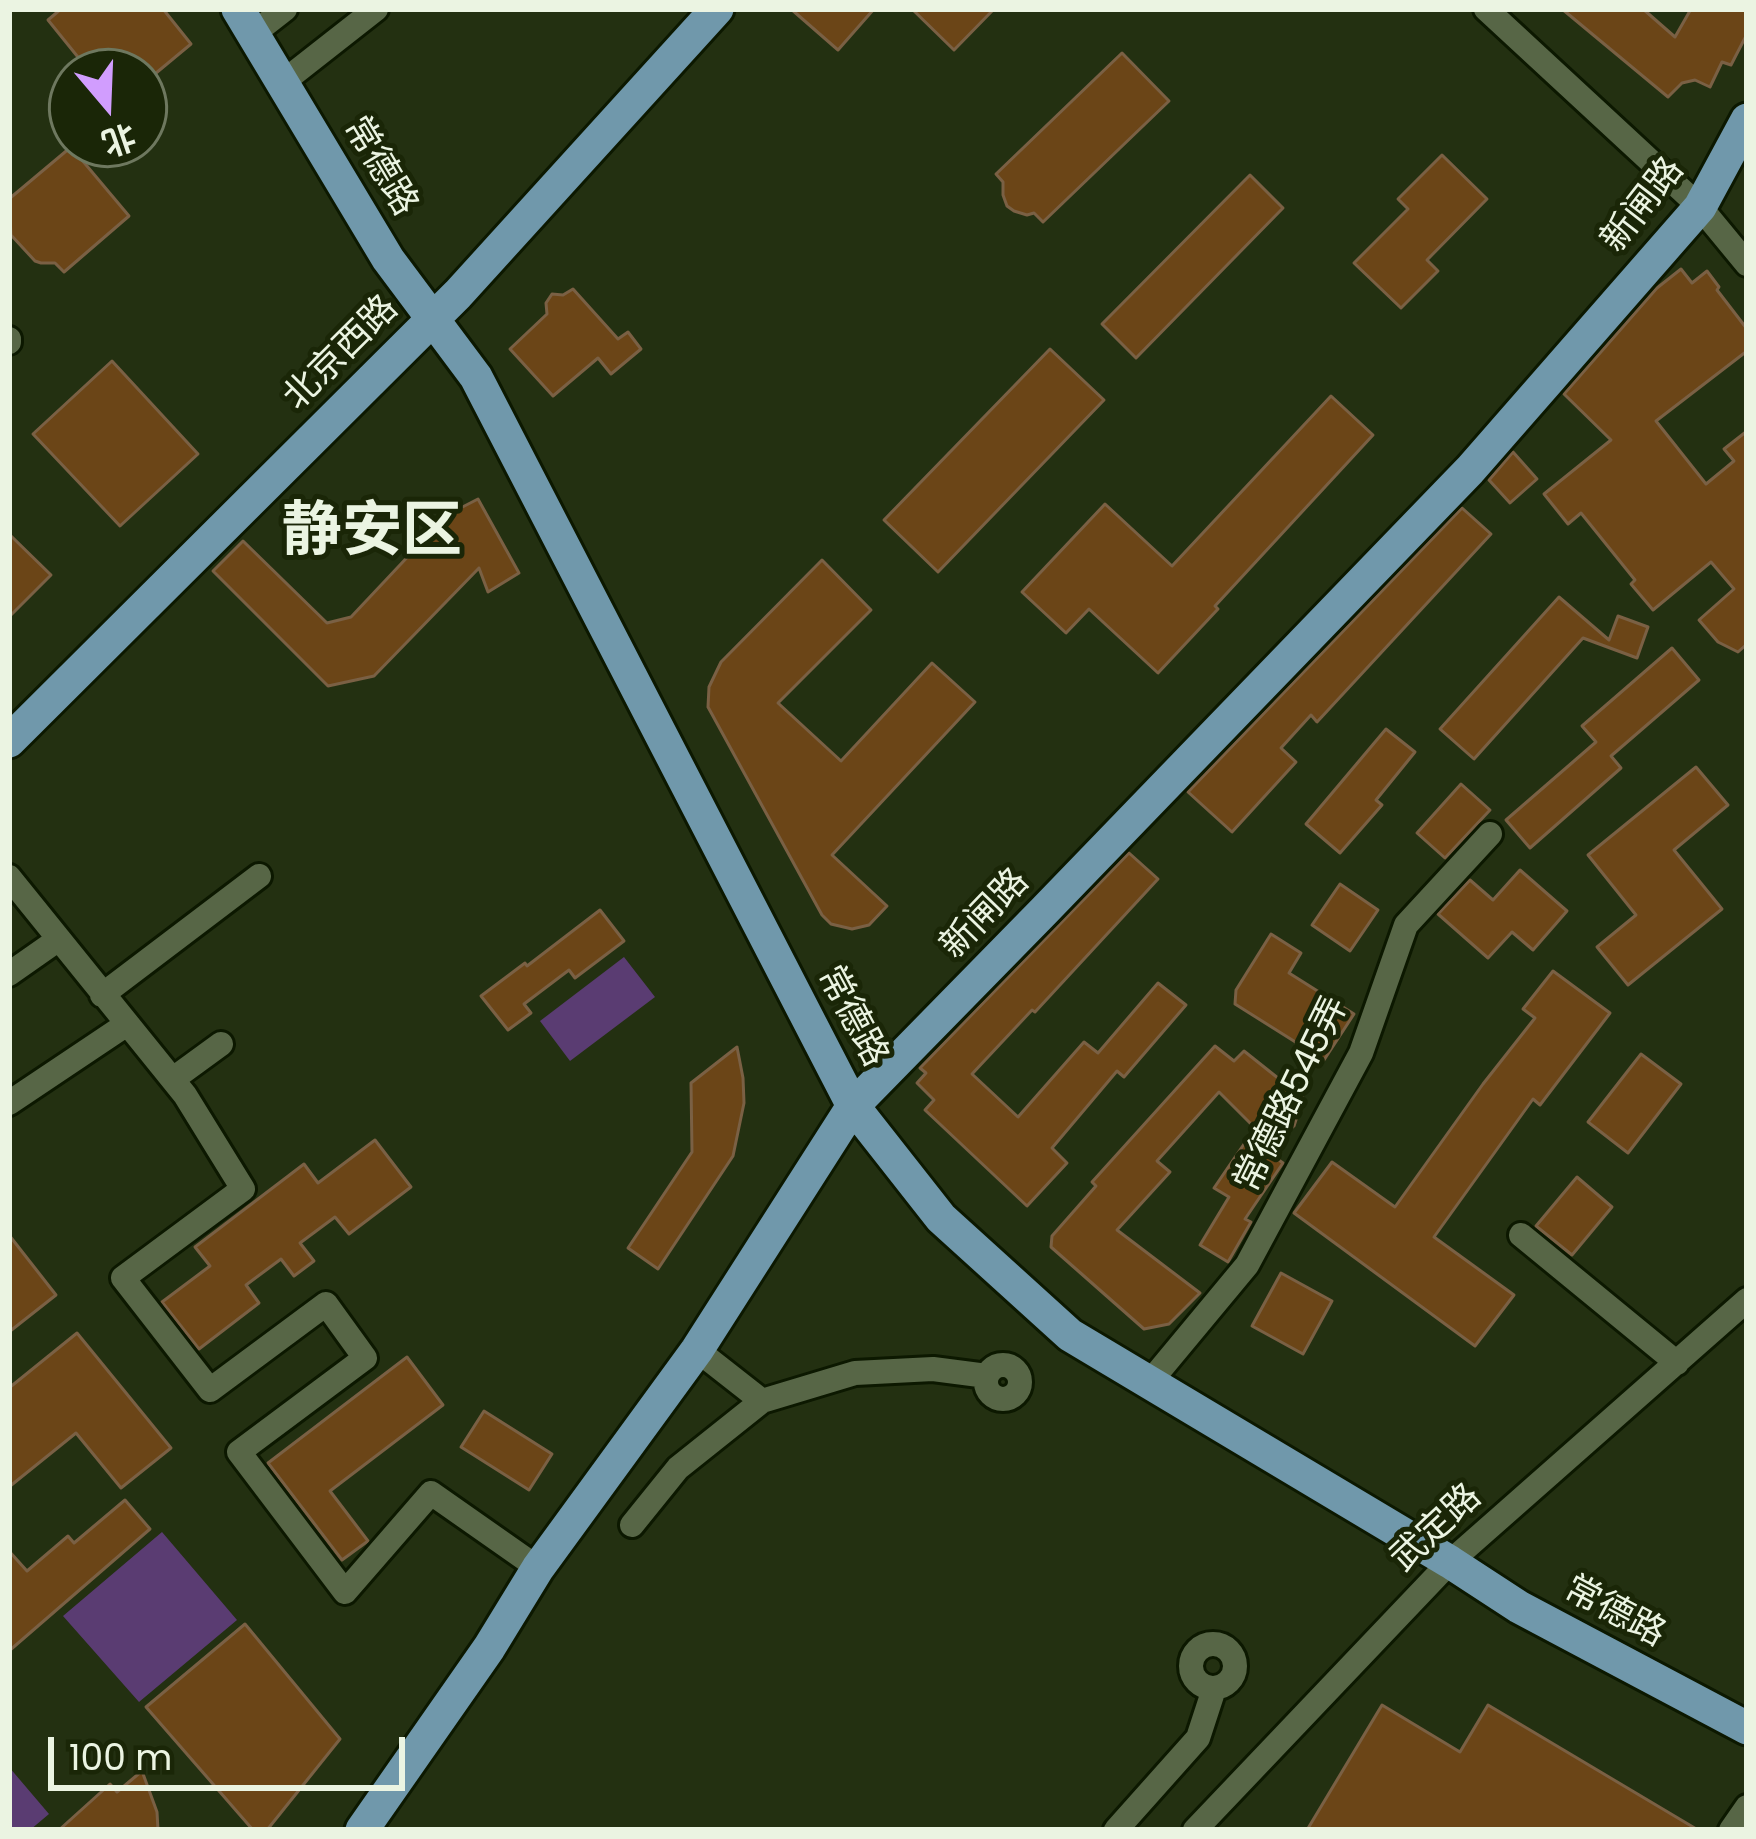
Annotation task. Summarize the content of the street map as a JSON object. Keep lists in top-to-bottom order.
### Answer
{
  "streets": {
    "main road": ["常德路", "新闸路", "北京西路"],
    "street": ["常德路545弄", "武定路"]
  },
  "crossings": [
    ["常德路", "新闸路"],
    ["常德路", "北京西路"],
    ["常德路", "常德路545弄"],
    ["常德路", "武定路"]
  ],
  "districts": ["静安区"],
  "scale_bar": "100 m",
  "north": "bottom"
}
